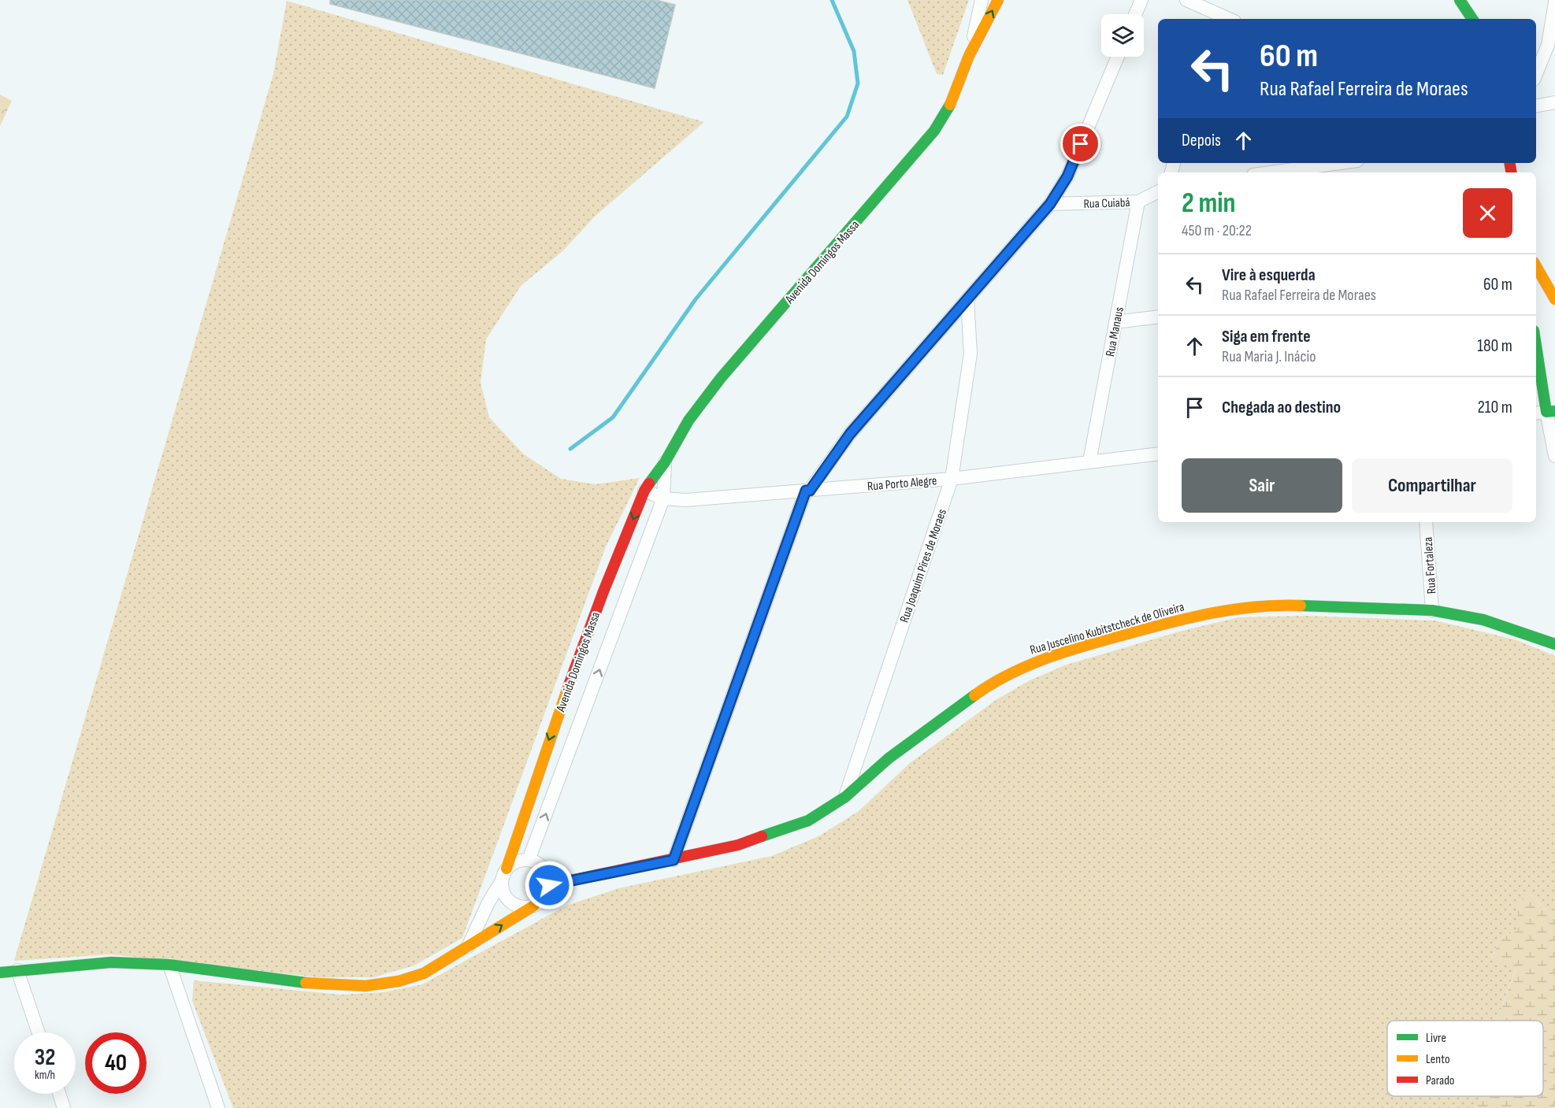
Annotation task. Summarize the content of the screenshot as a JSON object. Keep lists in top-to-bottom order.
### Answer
{
  "streets": {
    "street": [
      "Rua Cuiabá",
      "Avenida Domingos Massa",
      "Rua Manaus",
      "Rua Porto Alegre",
      "Rua Joaquim Pires de Moraes",
      "Rua Fortaleza",
      "Rua Juscelino Kubitstcheck de Oliveira"
    ]
  },
  "crossings": [
    ["Rua Cuiabá", "Rua Manaus"],
    ["Avenida Domingos Massa", "Rua Porto Alegre"],
    ["Avenida Domingos Massa", "Rua Juscelino Kubitstcheck de Oliveira"],
    ["Rua Manaus", "Rua Porto Alegre"],
    ["Rua Porto Alegre", "Rua Joaquim Pires de Moraes"],
    ["Rua Joaquim Pires de Moraes", "Rua Juscelino Kubitstcheck de Oliveira"],
    ["Rua Fortaleza", "Rua Juscelino Kubitstcheck de Oliveira"]
  ],
  "legend": ["Livre", "Lento", "Parado"],
  "page": {
    "turn": ["60 m", "Rua Rafael Ferreira de Moraes"],
    "then": "Depois",
    "heading": ["2 min", "450 m · 20:22"],
    "list": [
      {
        "name": "Vire à esquerda",
        "note": "Rua Rafael Ferreira de Moraes",
        "value": "60 m"
      },
      {
        "name": "Siga em frente",
        "note": "Rua Maria J. Inácio",
        "value": "180 m"
      },
      {
        "name": "Chegada ao destino",
        "value": "210 m"
      }
    ],
    "buttons": ["Sair", "Compartilhar"],
    "speed": "32 km/h",
    "limit": "40"
  }
}
